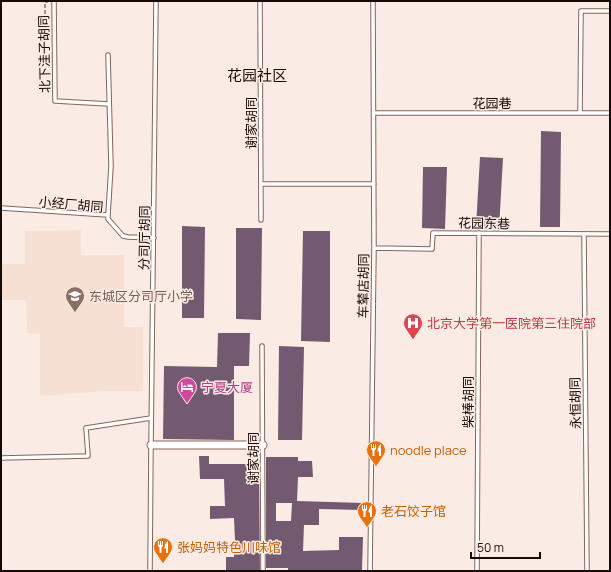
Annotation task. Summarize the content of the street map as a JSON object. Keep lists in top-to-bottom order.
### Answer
{
  "streets": {
    "lane": [
      "北下洼子胡同",
      "花园巷",
      "谢家胡同",
      "小经厂胡同",
      "花园东巷",
      "分司厅胡同",
      "车辇店胡同",
      "柴棒胡同",
      "永恒胡同"
    ]
  },
  "crossings": [
    ["花园巷", "车辇店胡同"],
    ["小经厂胡同", "分司厅胡同"],
    ["花园东巷", "车辇店胡同"],
    ["花园东巷", "柴棒胡同"],
    ["花园东巷", "永恒胡同"]
  ],
  "districts": ["花园社区"],
  "places": {
    "school or university": ["东城区分司厅小学"],
    "hospital": ["北京大学第一医院第三住院部"],
    "hotel": ["宁夏大厦"],
    "restaurant": ["noodle place", "老石饺子馆", "张妈妈特色川味馆"]
  },
  "scale_bar": "50 m"
}
